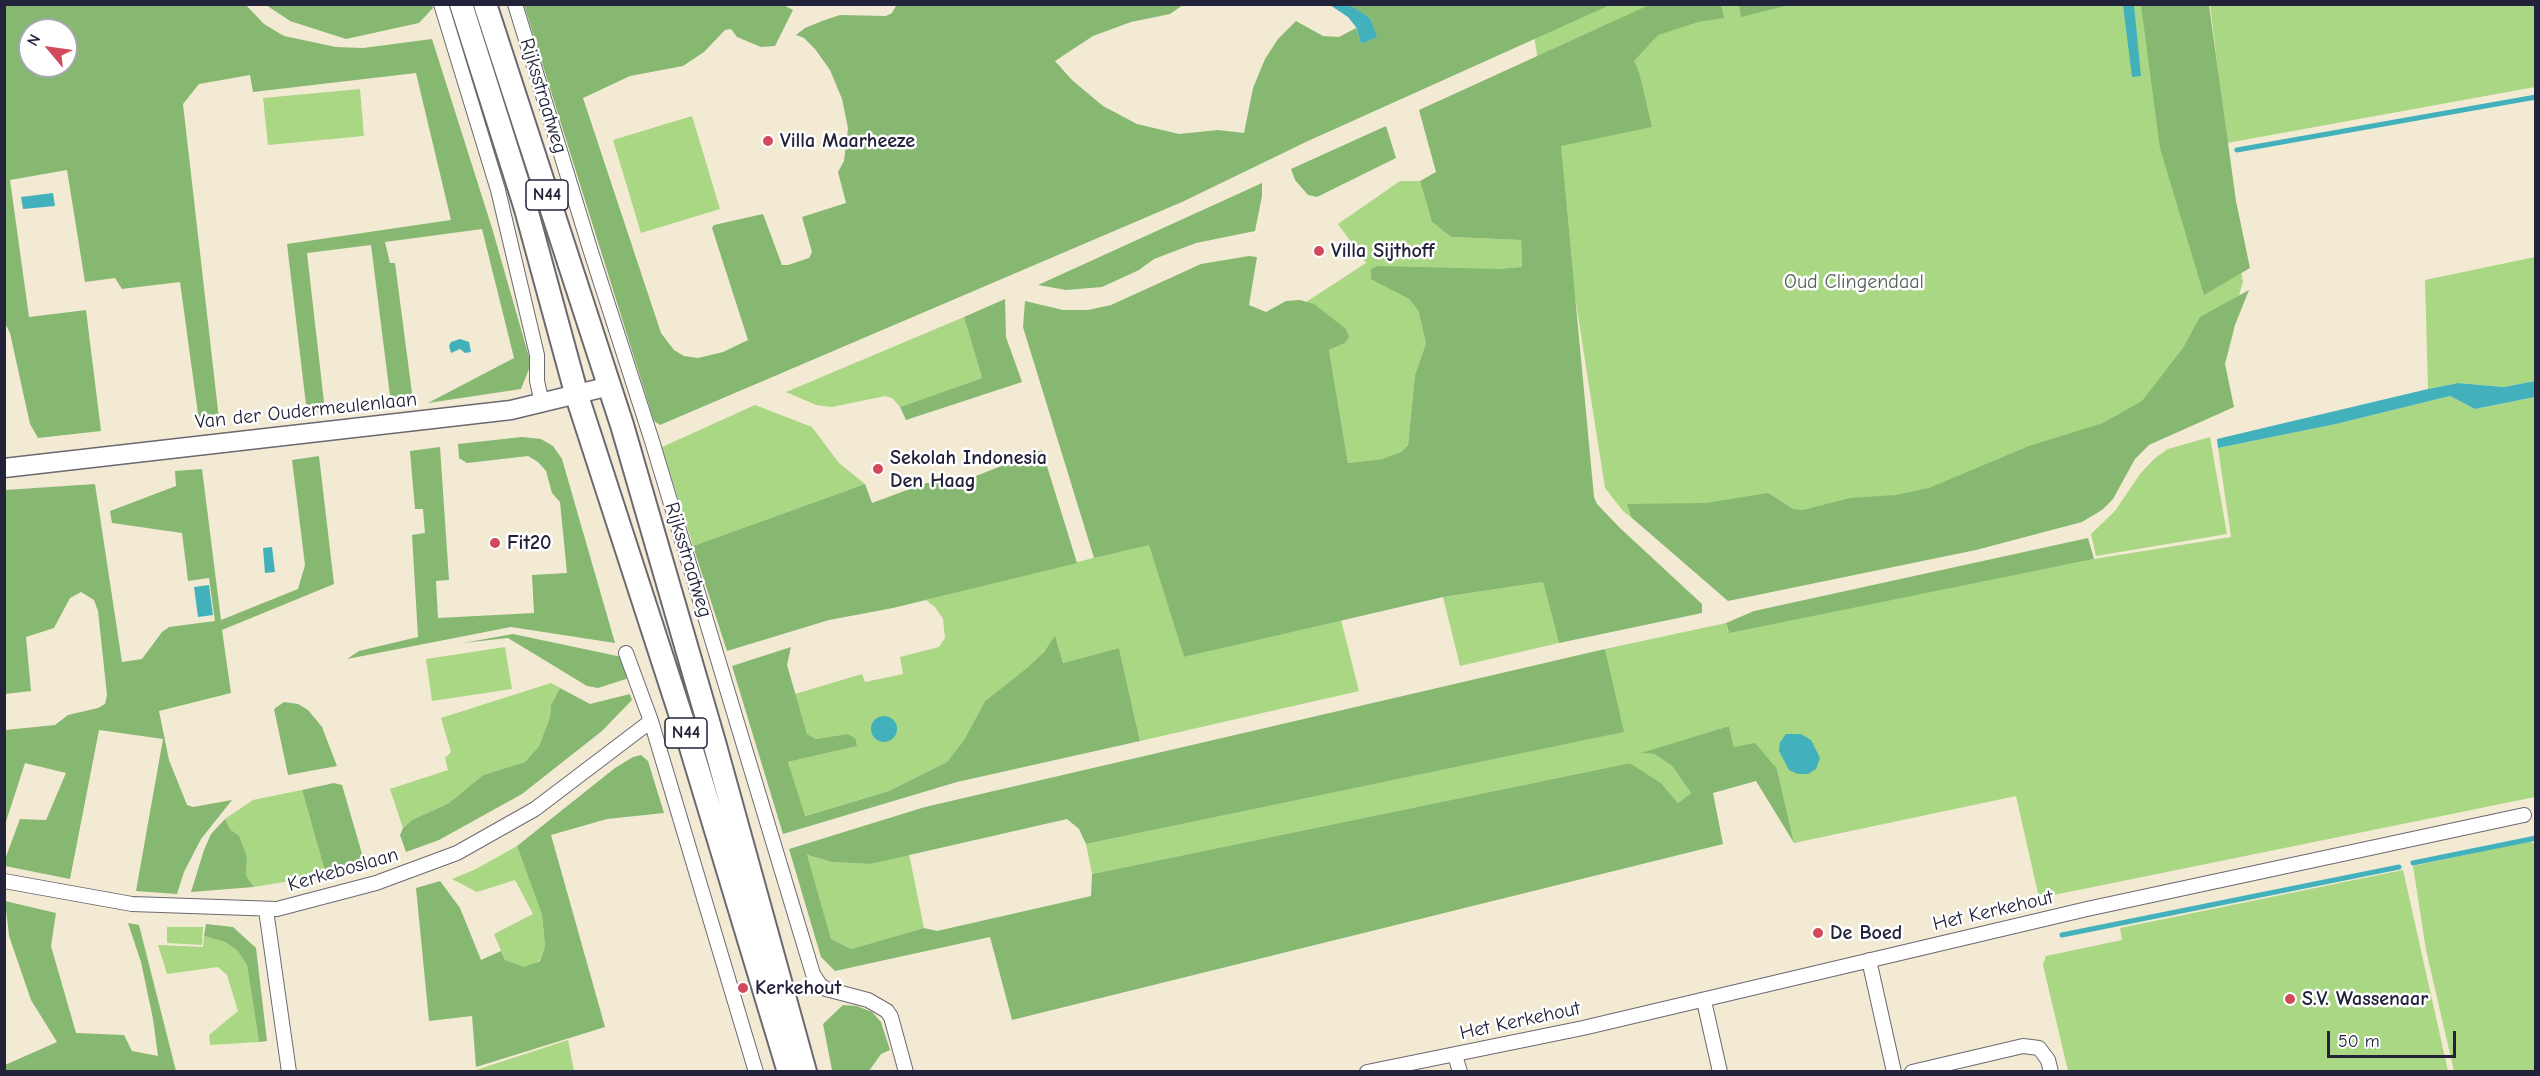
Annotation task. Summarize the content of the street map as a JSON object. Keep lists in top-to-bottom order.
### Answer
{
  "streets": {
    "main road": ["Rijksstraatweg", "N44"],
    "street": ["Van der Oudermeulenlaan", "Kerkeboslaan", "Het Kerkehout"]
  },
  "crossings": [
    ["Rijksstraatweg", "Van der Oudermeulenlaan"],
    ["N44", "Van der Oudermeulenlaan"]
  ],
  "parks": ["Oud Clingendaal"],
  "places": [
    "Villa Maarheeze",
    "Villa Sijthoff",
    "Sekolah Indonesia Den Haag",
    "Fit20",
    "De Boed",
    "Kerkehout",
    "S.V. Wassenaar"
  ],
  "scale_bar": "50 m",
  "north": "top left"
}
